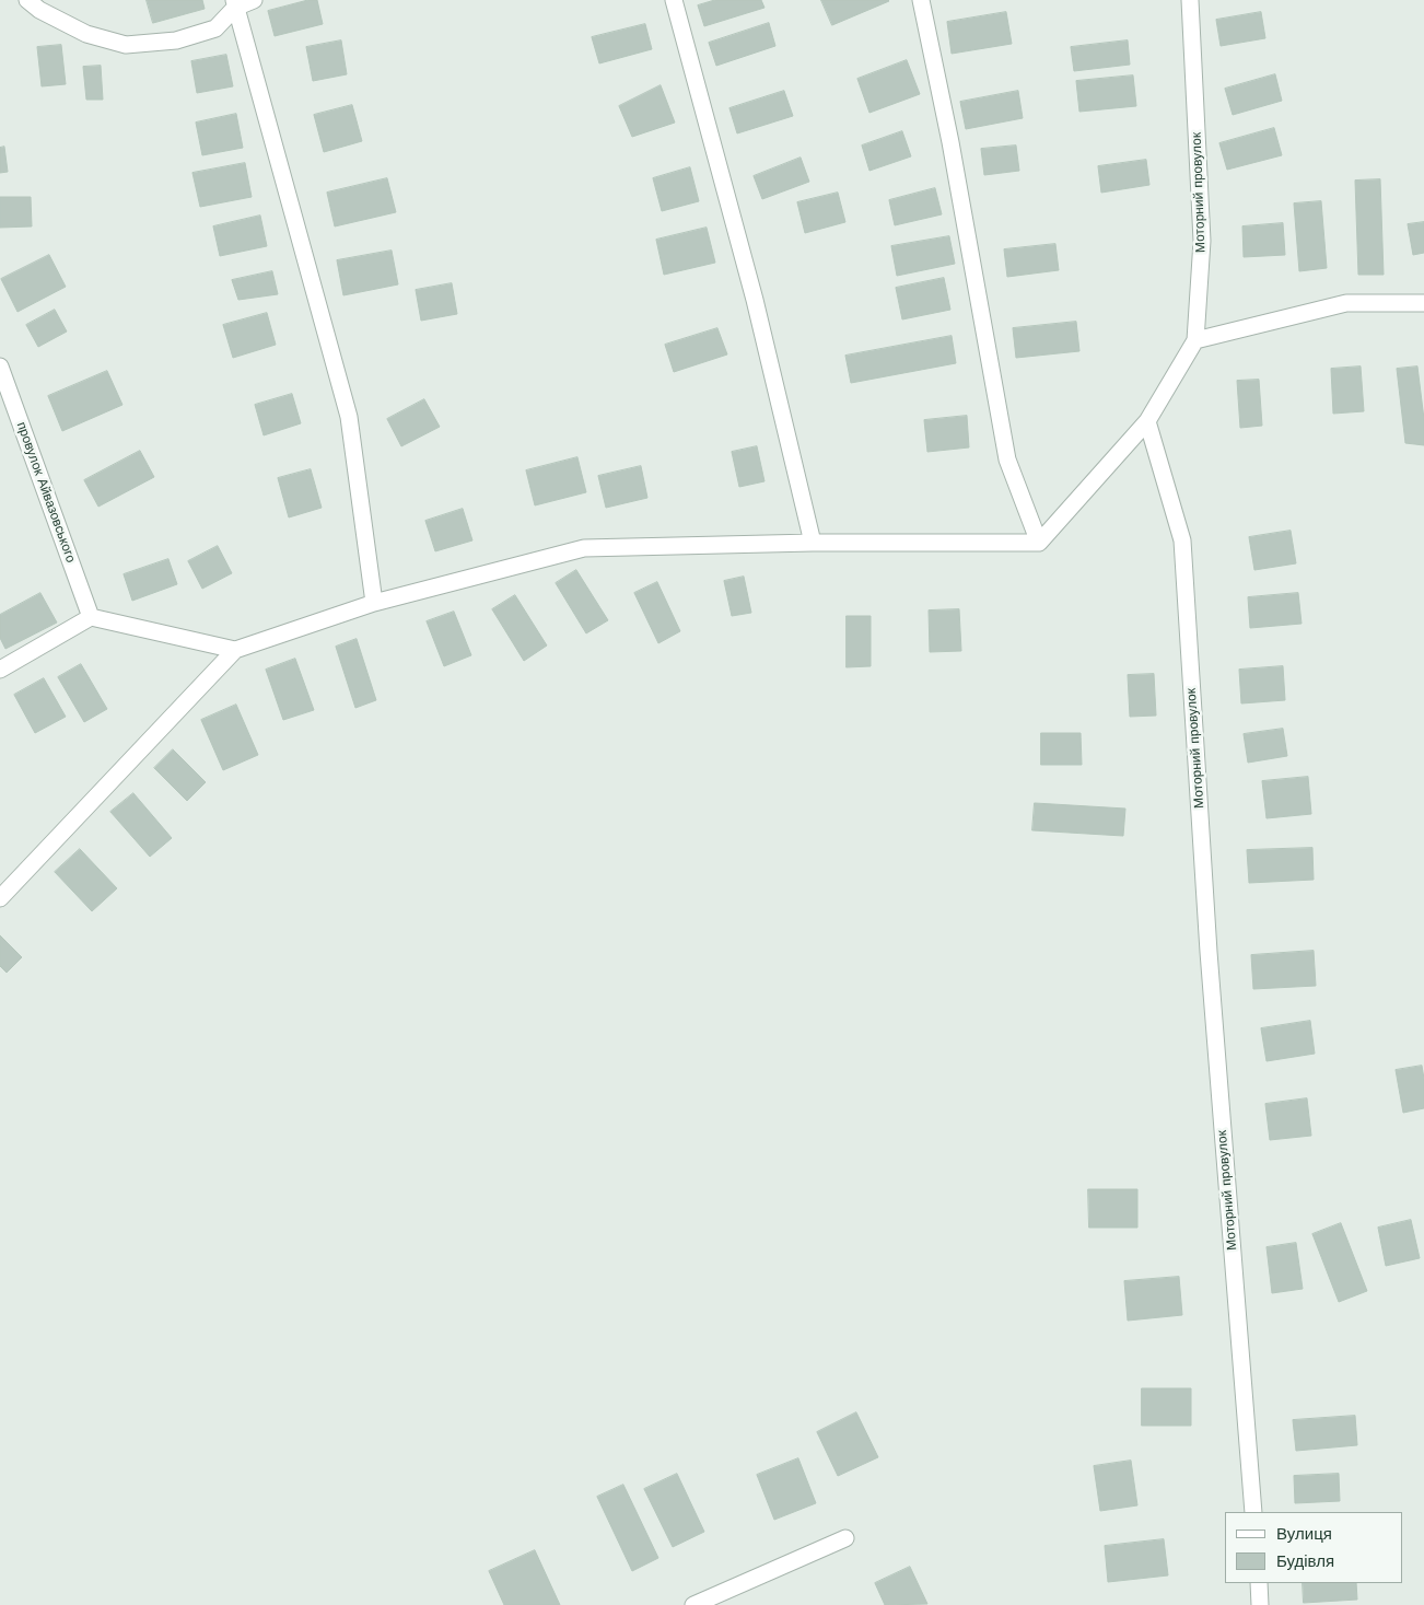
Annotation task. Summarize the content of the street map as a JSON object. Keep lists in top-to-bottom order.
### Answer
{
  "streets": {
    "street": ["Моторний провулок", "провулок Айвазовського"]
  },
  "legend": ["Вулиця", "Будівля"]
}
